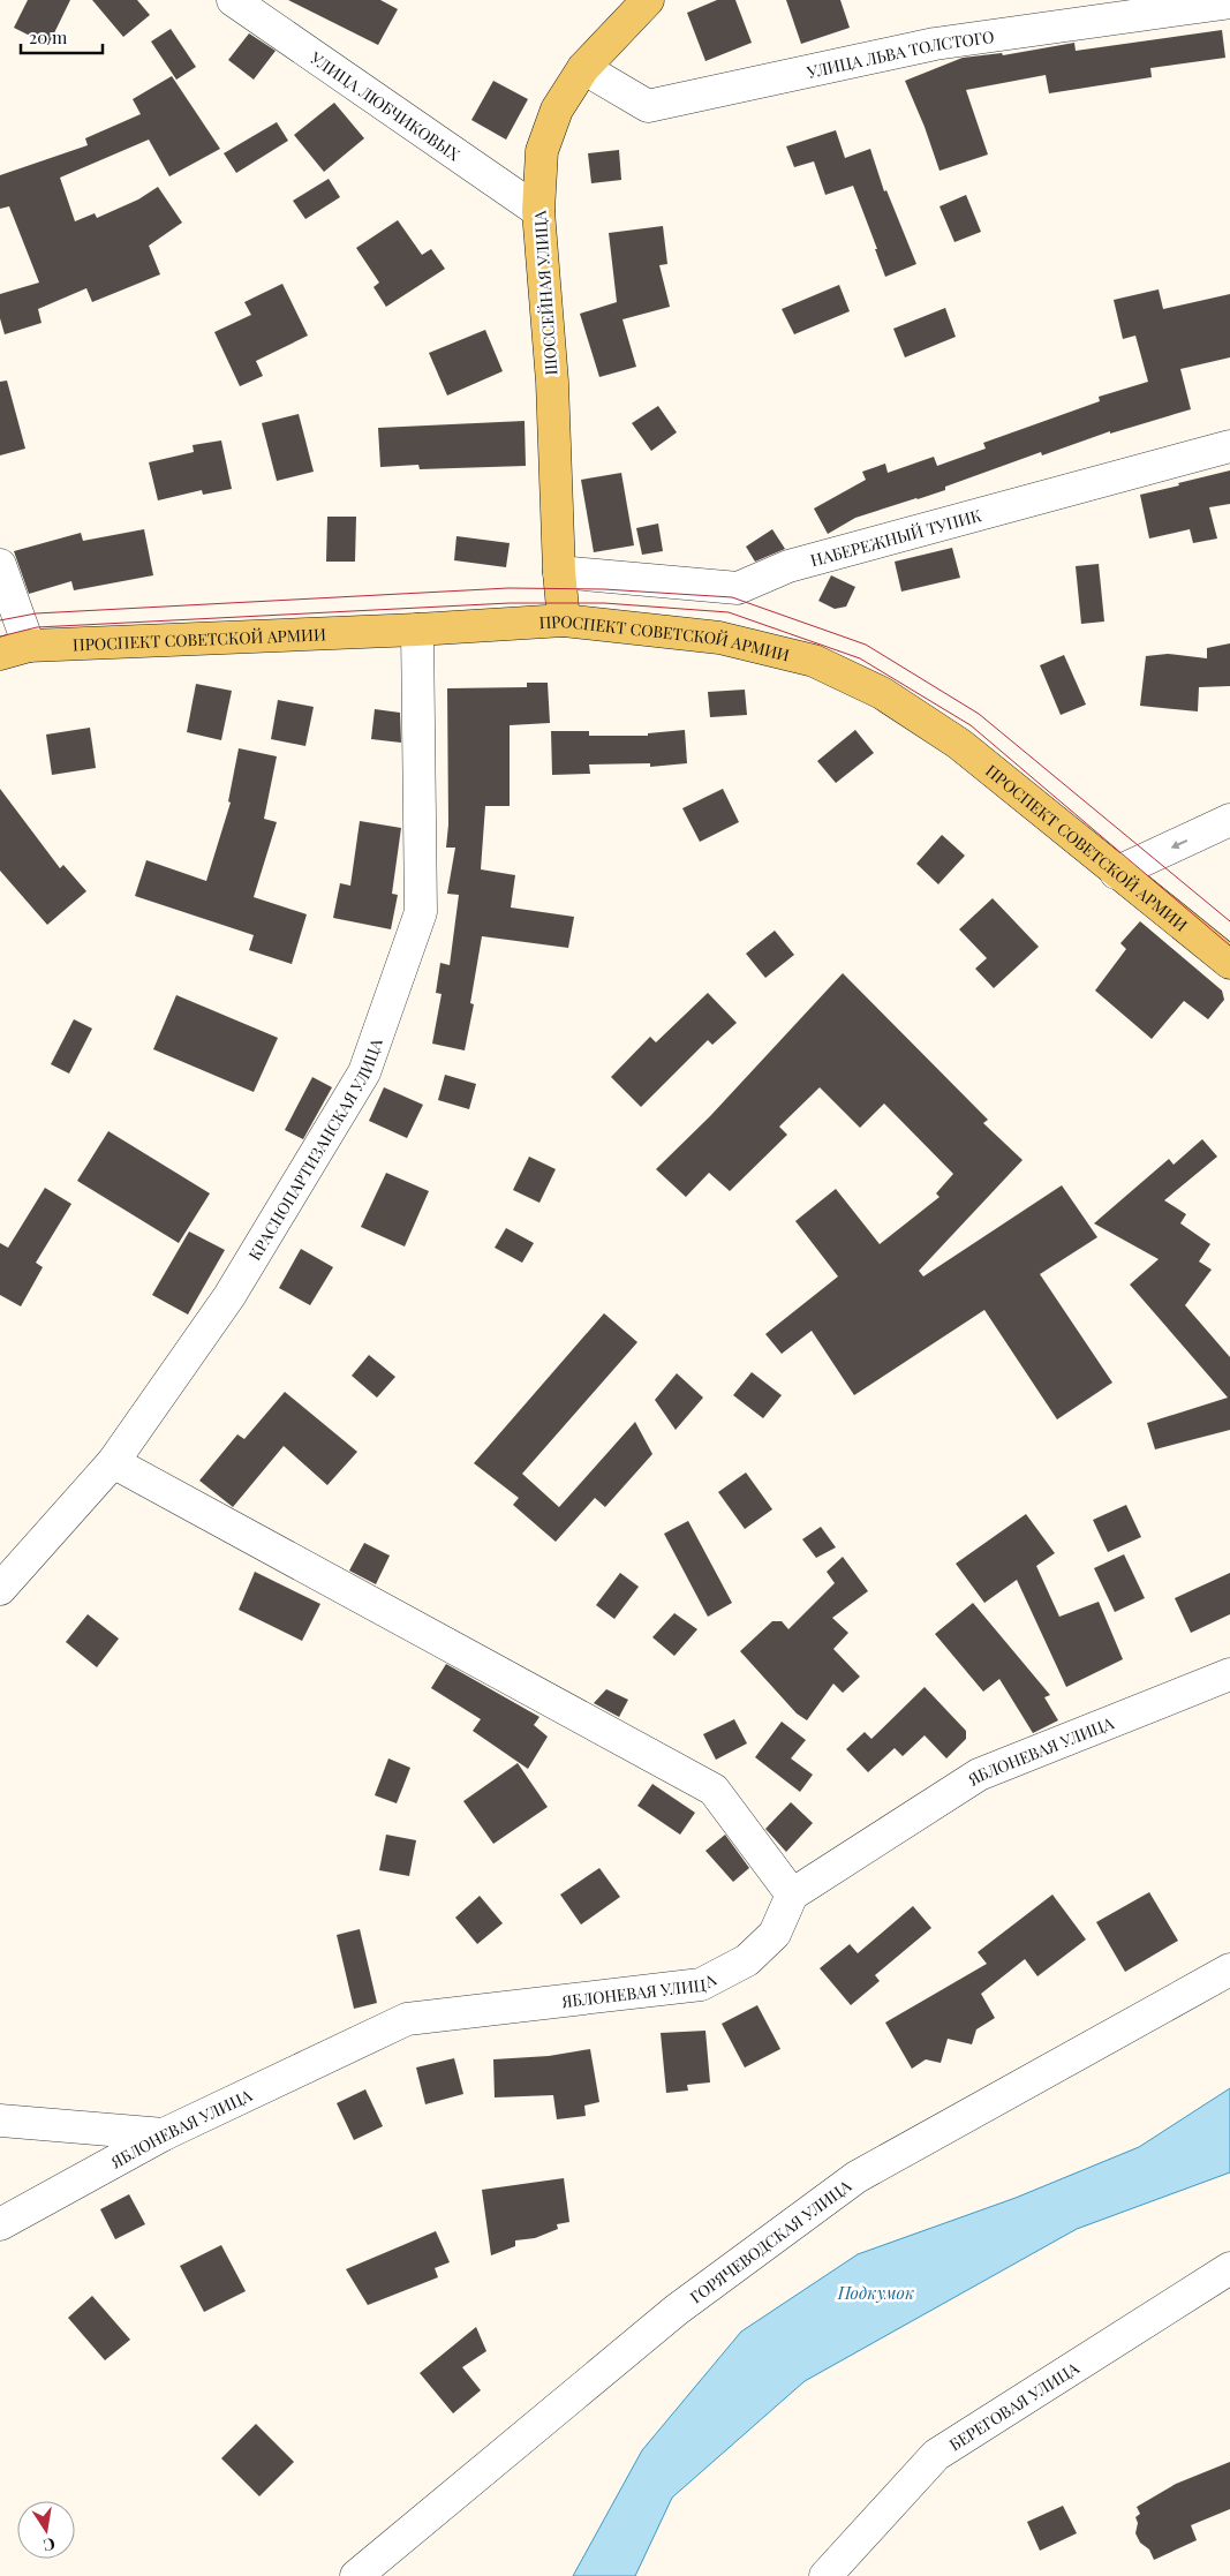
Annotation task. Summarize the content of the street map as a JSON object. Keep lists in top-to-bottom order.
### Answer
{
  "streets": {
    "main road": ["ШОССЕЙНАЯ УЛИЦА", "ПРОСПЕКТ СОВЕТСКОЙ АРМИИ"],
    "street": [
      "УЛИЦА ЛЬВА ТОЛСТОГО",
      "УЛИЦА ЛЮБЧИКОВЫХ",
      "НАБЕРЕЖНЫЙ ТУПИК",
      "КРАСНОПАРТИЗАНСКАЯ УЛИЦА",
      "ЯБЛОНЕВАЯ УЛИЦА",
      "ГОРЯЧЕВОДСКАЯ УЛИЦА",
      "БЕРЕГОВАЯ УЛИЦА"
    ]
  },
  "crossings": [
    ["УЛИЦА ЛЬВА ТОЛСТОГО", "ШОССЕЙНАЯ УЛИЦА"],
    ["УЛИЦА ЛЮБЧИКОВЫХ", "ШОССЕЙНАЯ УЛИЦА"],
    ["ШОССЕЙНАЯ УЛИЦА", "НАБЕРЕЖНЫЙ ТУПИК"],
    ["ШОССЕЙНАЯ УЛИЦА", "ПРОСПЕКТ СОВЕТСКОЙ АРМИИ"],
    ["ПРОСПЕКТ СОВЕТСКОЙ АРМИИ", "КРАСНОПАРТИЗАНСКАЯ УЛИЦА"]
  ],
  "water": ["Подкумок"],
  "scale_bar": "20 m",
  "north": "bottom"
}
